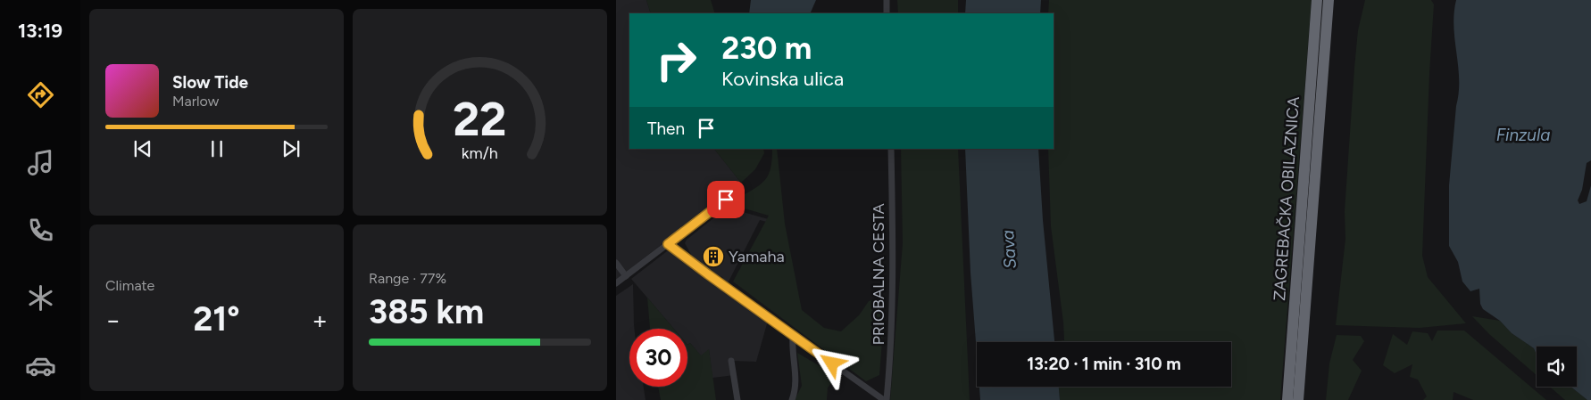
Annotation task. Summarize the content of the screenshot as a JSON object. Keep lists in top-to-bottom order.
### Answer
{
  "streets": {
    "highway": ["ZAGREBAČKA OBILAZNICA"],
    "street": ["PRIOBALNA CESTA"]
  },
  "water": ["Finzula", "Sava"],
  "places": {
    "building": ["Yamaha"]
  },
  "page": {
    "tabs": "13:19",
    "turn": ["230 m", "Kovinska ulica"],
    "song": ["Slow Tide", "Marlow"],
    "then": "Then",
    "tile": [
      "Climate",
      ["Range · 77%", "385 km"]
    ],
    "heat": ["−", "21°", "+"],
    "limit": "30",
    "trip": "13:20 · 1 min · 310 m",
    "gauge": ["22", "km/h"]
  }
}
